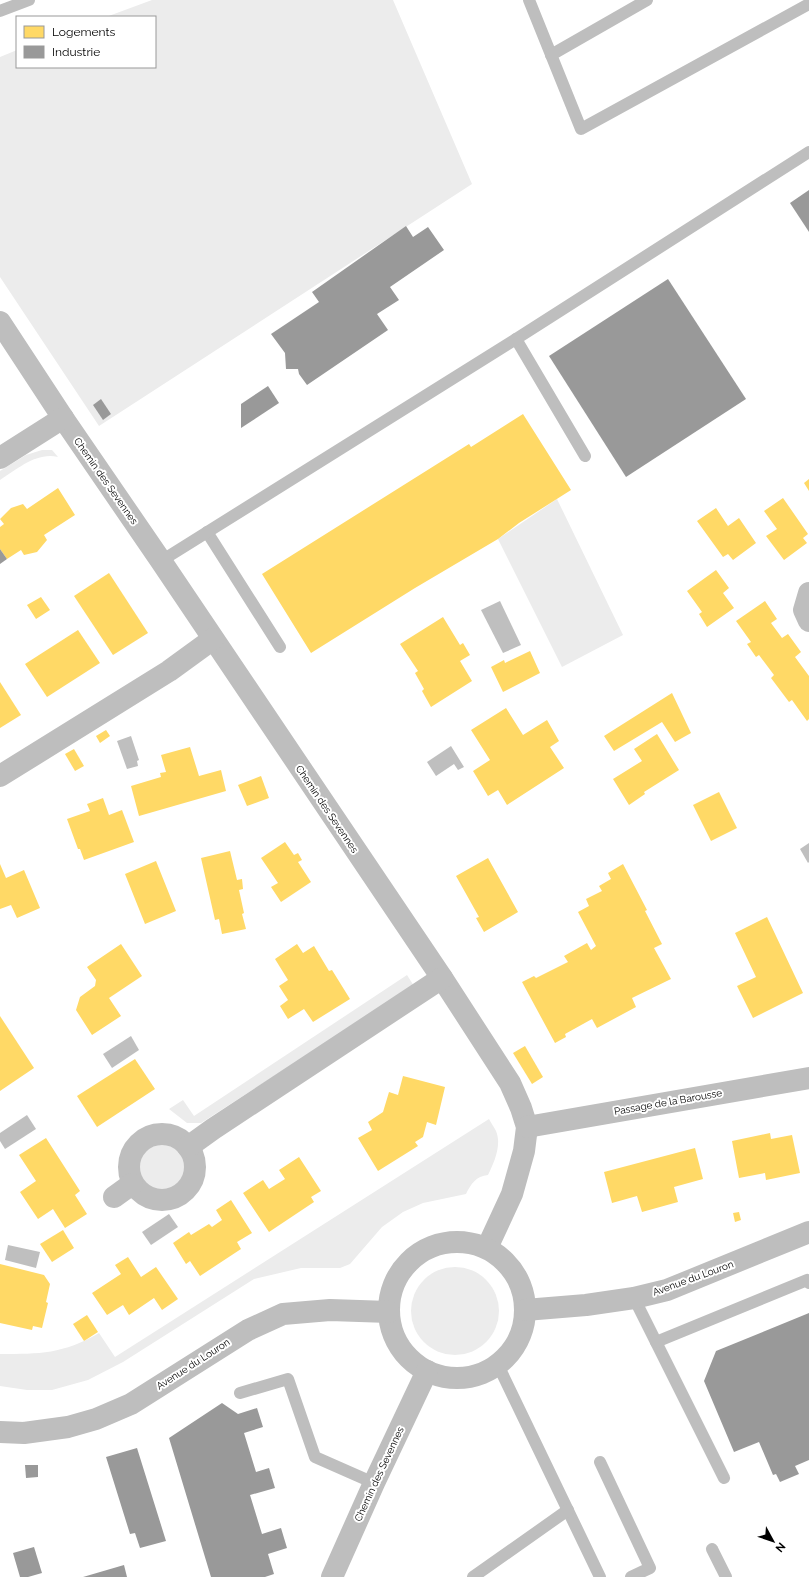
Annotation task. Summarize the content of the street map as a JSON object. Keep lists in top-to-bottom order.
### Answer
{
  "streets": {
    "street": ["Chemin des Sevennes", "Passage de la Barousse", "Avenue du Louron"]
  },
  "crossings": [
    ["Chemin des Sevennes", "Passage de la Barousse"],
    ["Chemin des Sevennes", "Avenue du Louron"]
  ],
  "legend": ["Logements", "Industrie"],
  "north": "bottom right"
}
